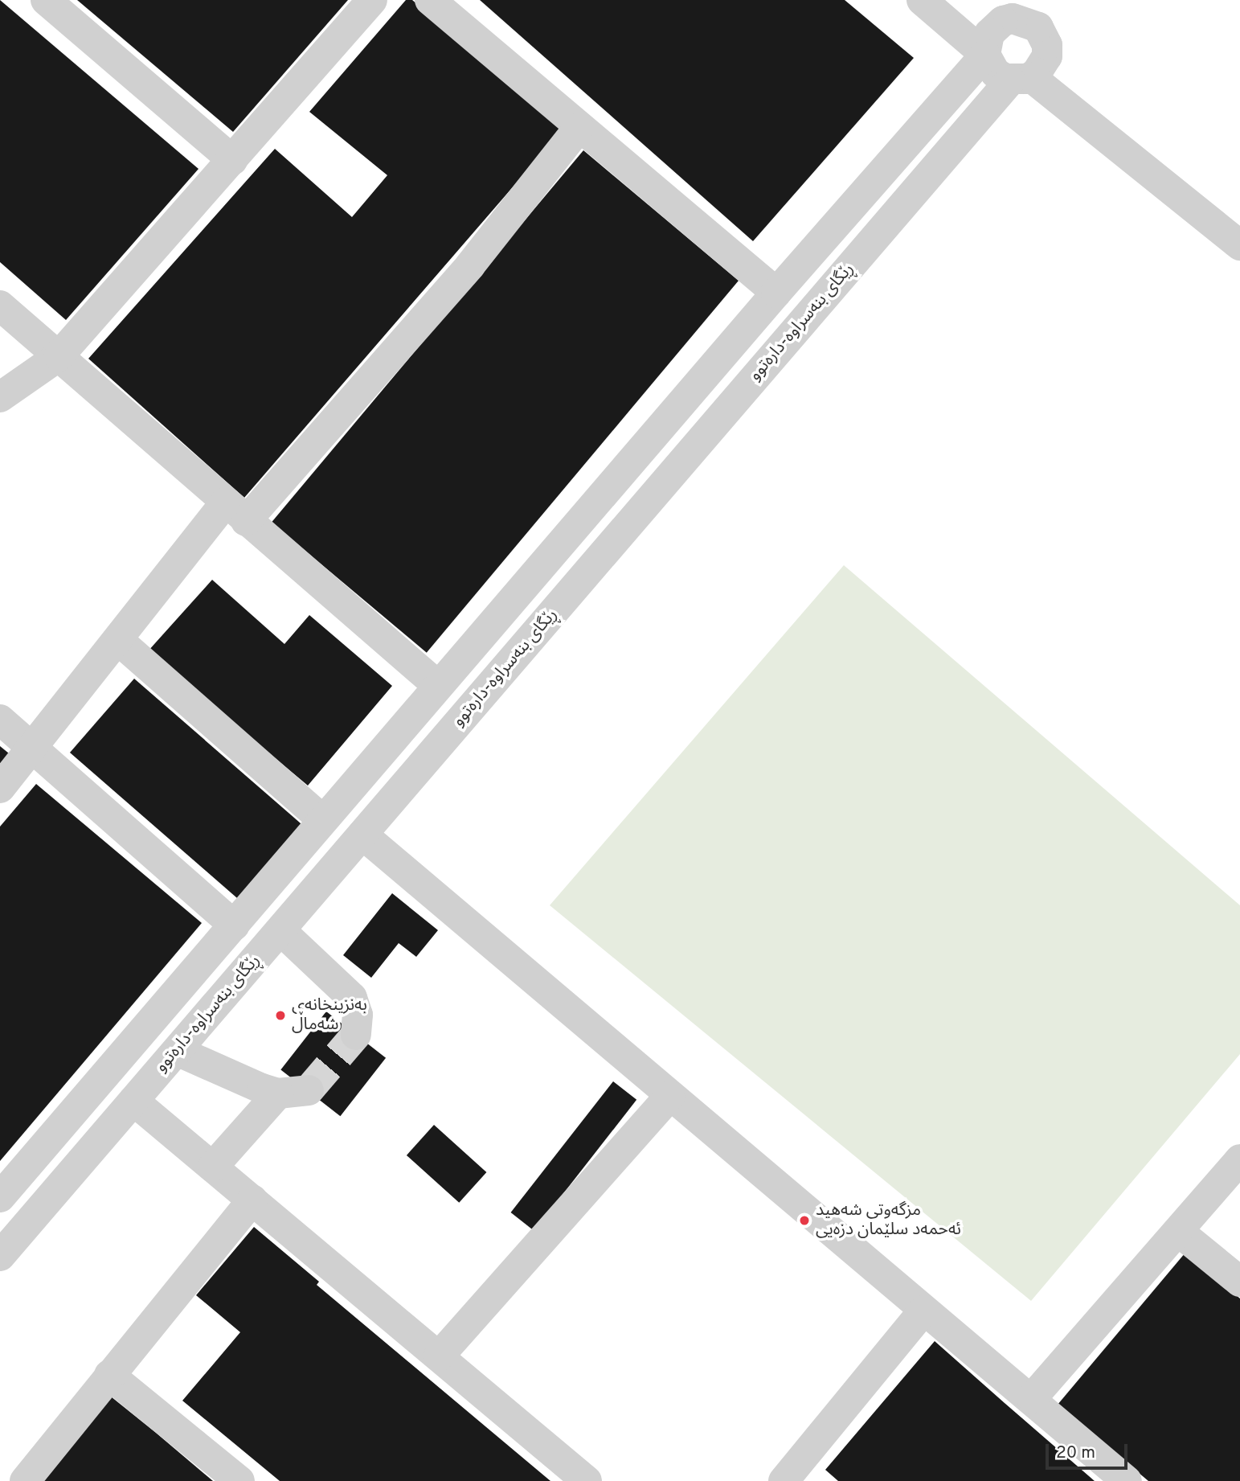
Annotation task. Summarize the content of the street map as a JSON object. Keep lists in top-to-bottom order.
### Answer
{
  "streets": {
    "street": ["ڕێگای بنەسراوە-دارەتوو"]
  },
  "places": ["بەنزینخانەی شەماڵ", "مزگەوتی شەهید ئەحمەد سلێمان دزەیی"],
  "scale_bar": "20 m"
}
